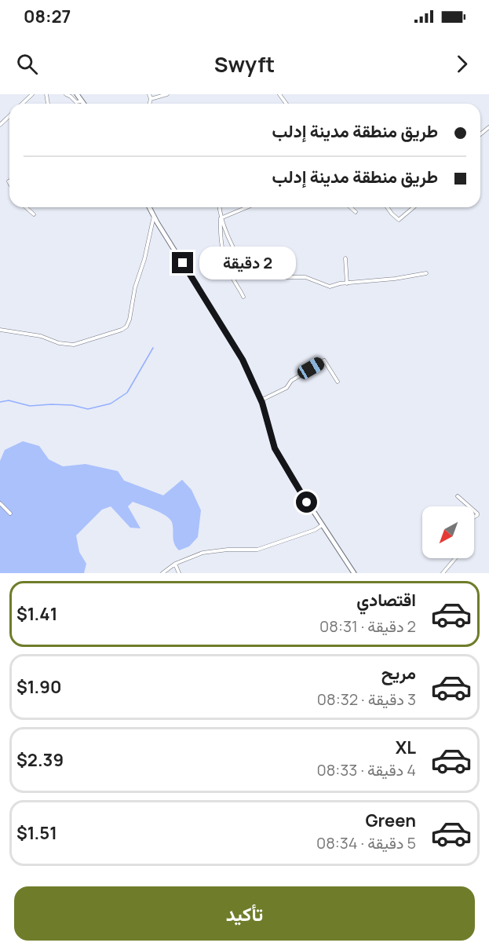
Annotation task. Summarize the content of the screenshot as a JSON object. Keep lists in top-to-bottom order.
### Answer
{
  "north": "bottom left",
  "page": {
    "status": "08:27",
    "header": "Swyft",
    "banner": ["طريق منطقة مدينة إدلب", "طريق منطقة مدينة إدلب"],
    "bubble": "2 دقيقة",
    "list": [
      {
        "name": "اقتصادي",
        "note": "2 دقيقة · 08:31",
        "value": "$1.41"
      },
      {
        "name": "مريح",
        "note": "3 دقيقة · 08:32",
        "value": "$1.90"
      },
      {
        "name": "XL",
        "note": "4 دقيقة · 08:33",
        "value": "$2.39"
      },
      {
        "name": "Green",
        "note": "5 دقيقة · 08:34",
        "value": "$1.51"
      }
    ],
    "buttons": "تأكيد"
  }
}
